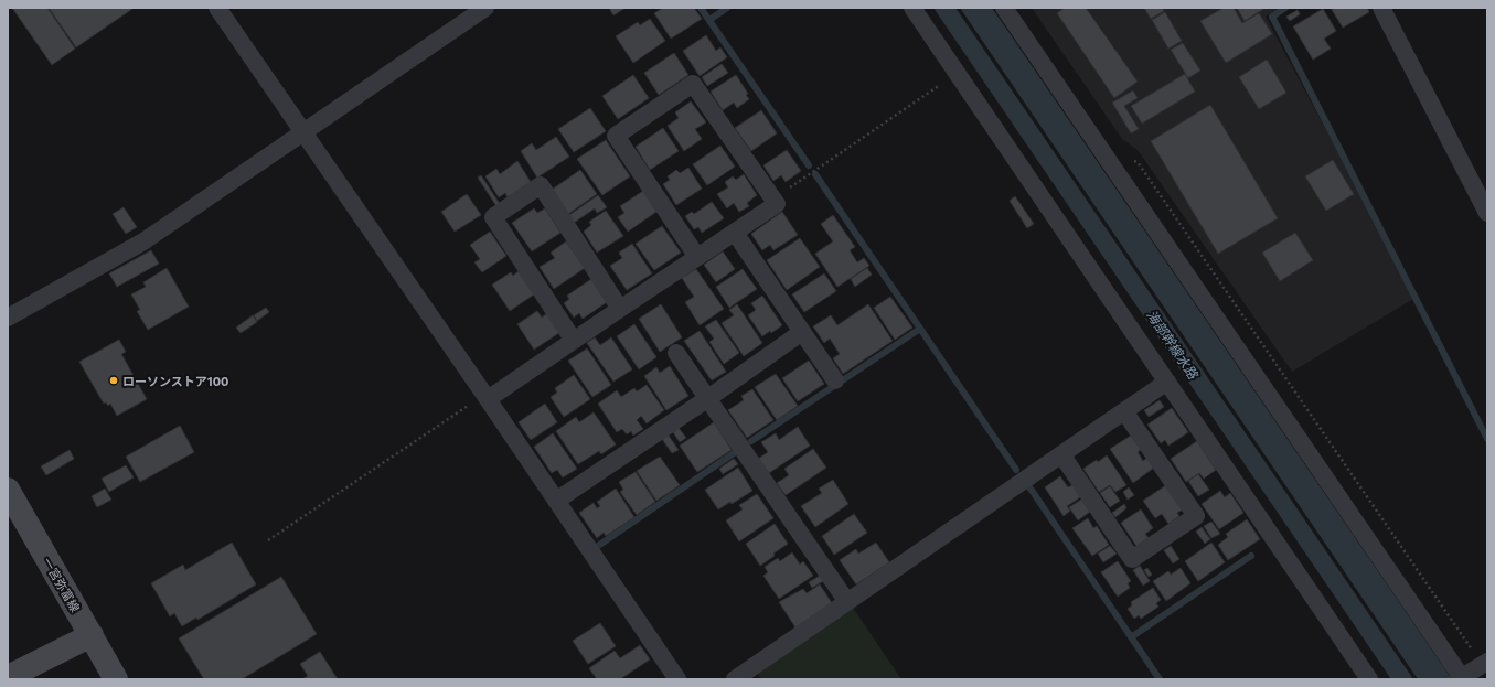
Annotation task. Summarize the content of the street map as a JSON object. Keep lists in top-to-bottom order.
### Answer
{
  "streets": {
    "main road": ["一宮弥富線"]
  },
  "water": ["海部幹線水路"],
  "places": ["ローソンストア100"]
}
